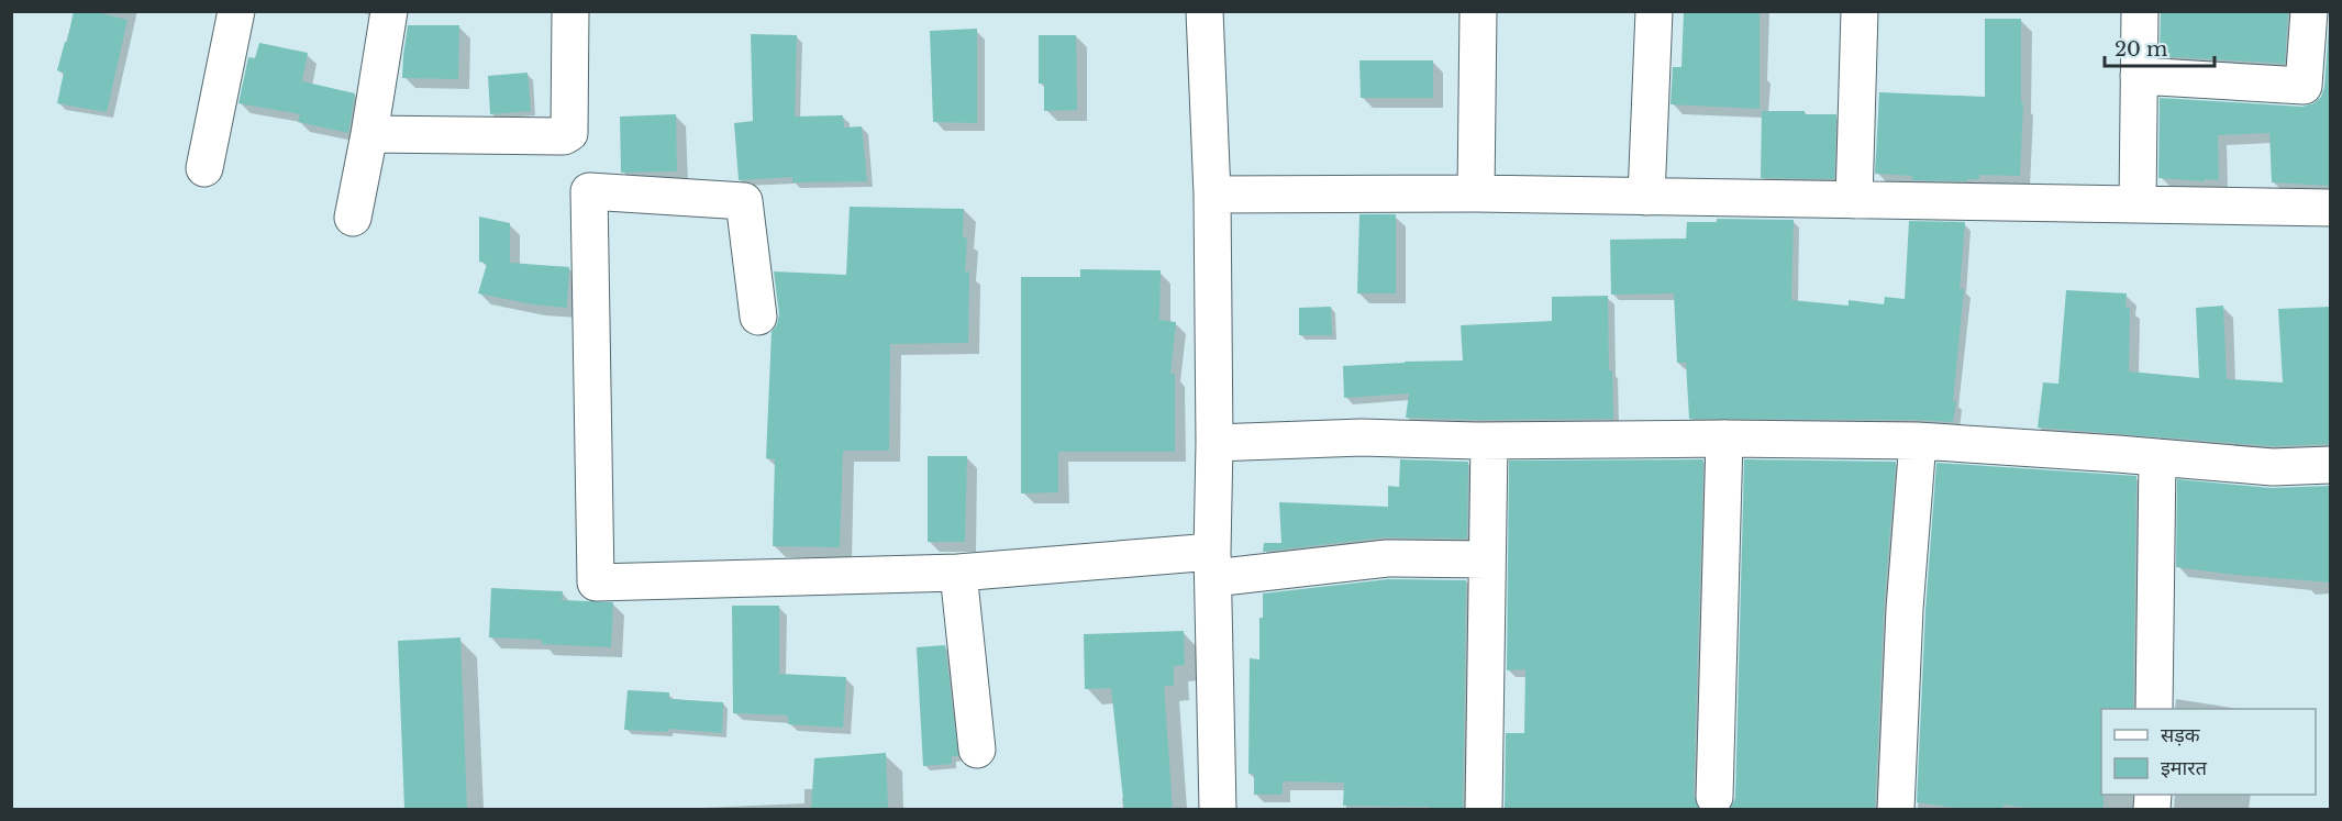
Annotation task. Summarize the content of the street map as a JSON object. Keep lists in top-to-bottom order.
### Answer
{
  "legend": ["सड़क", "इमारत"],
  "scale_bar": "20 m"
}
